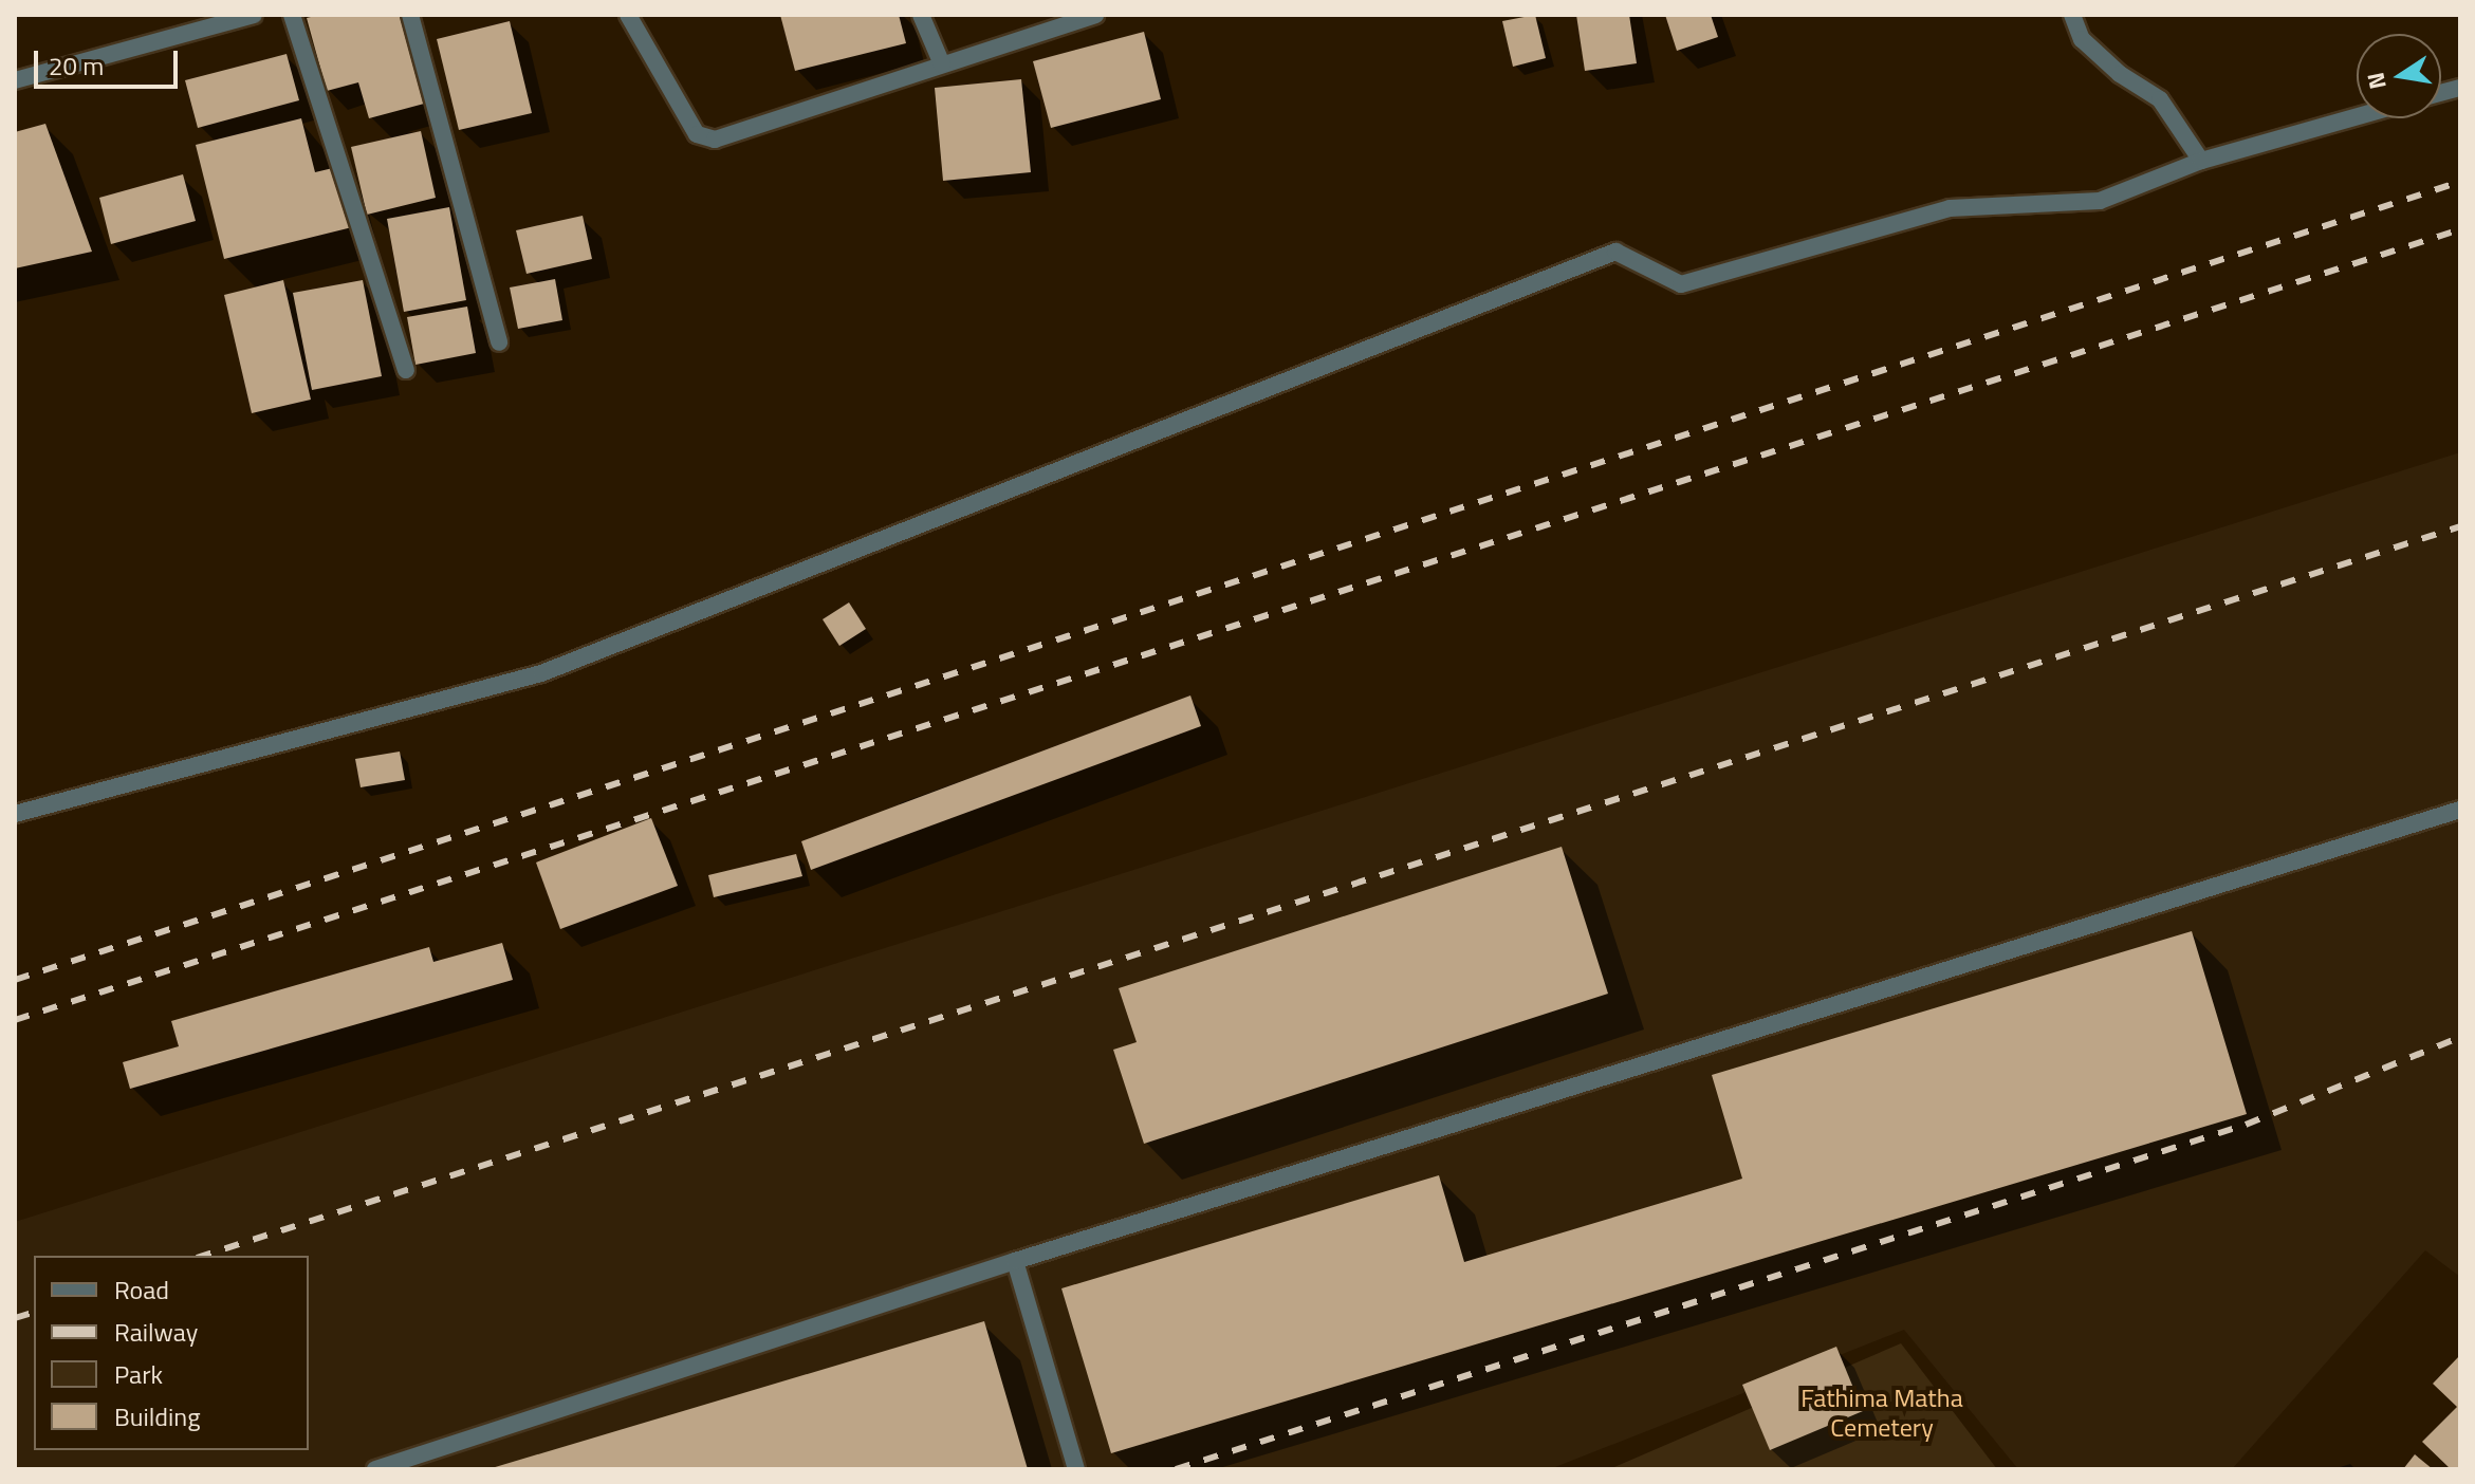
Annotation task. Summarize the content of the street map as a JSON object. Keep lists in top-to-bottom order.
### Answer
{
  "parks": ["Fathima Matha Cemetery"],
  "legend": [
    "Road",
    "Railway",
    "Park",
    "Building"
  ],
  "scale_bar": "20 m",
  "north": "left"
}
